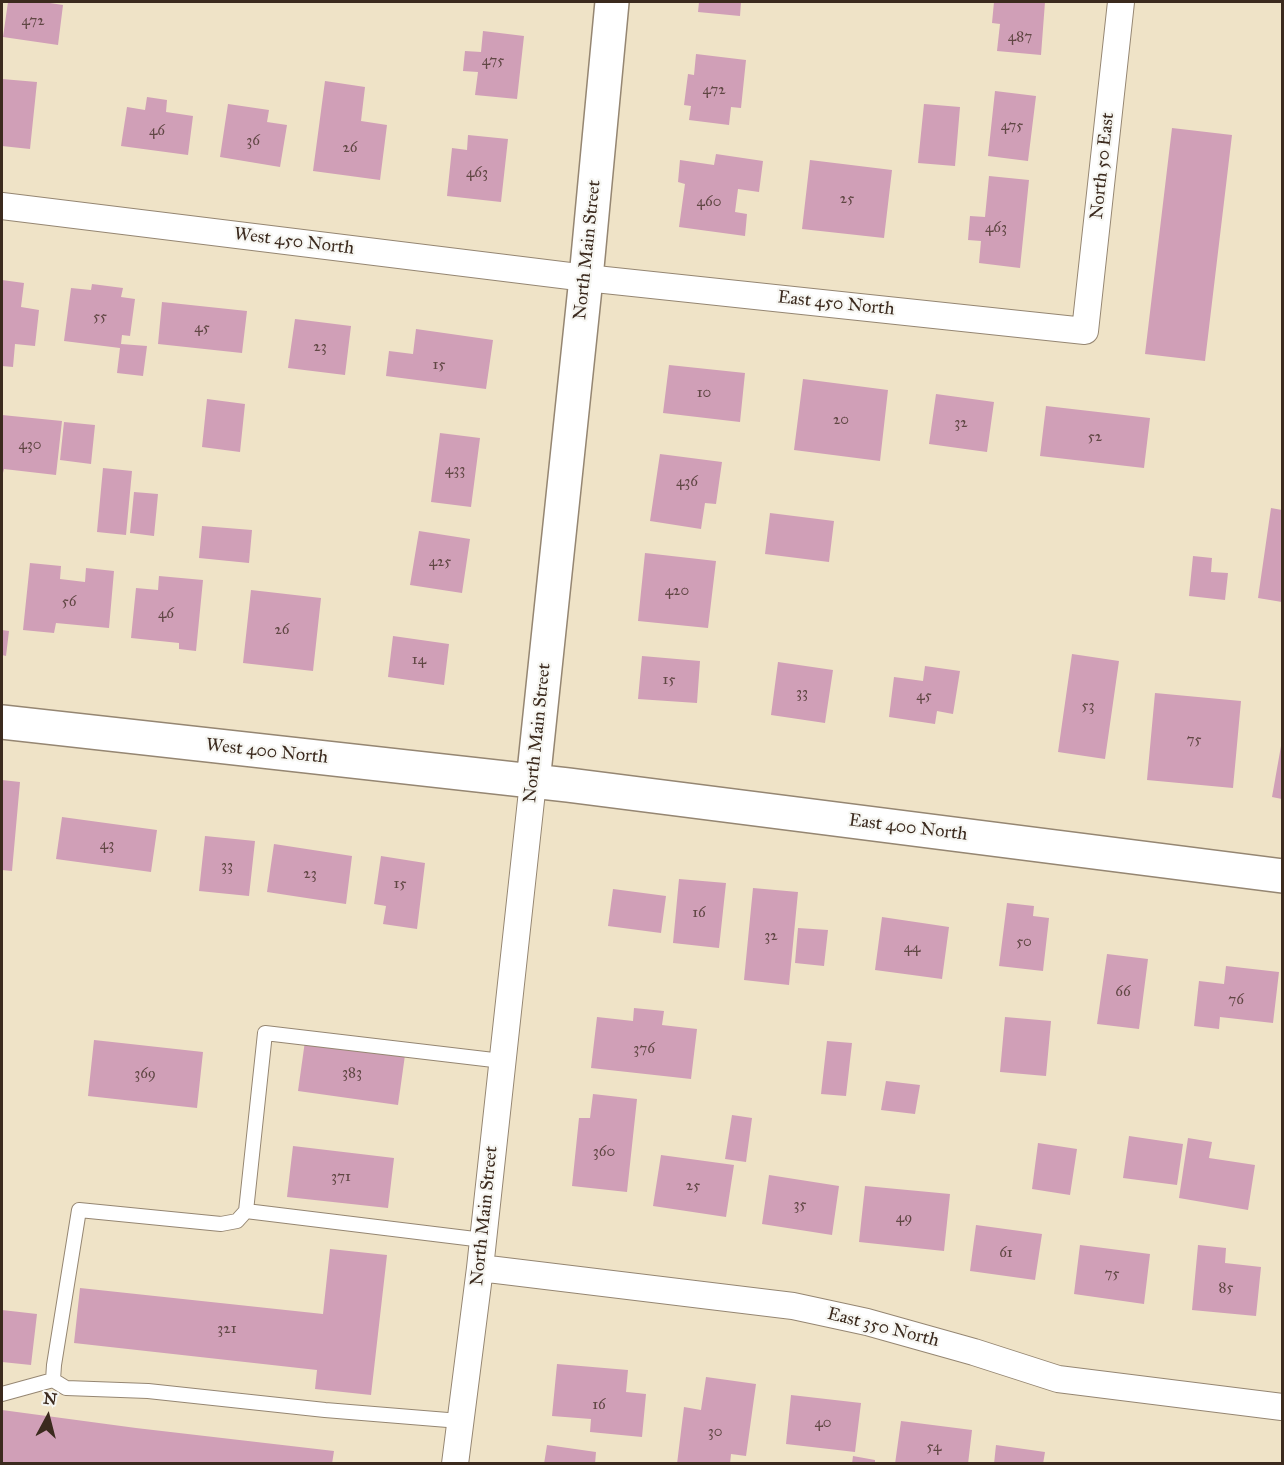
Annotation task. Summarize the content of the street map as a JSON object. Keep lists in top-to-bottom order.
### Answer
{
  "streets": {
    "main road": ["North Main Street", "West 400 North", "East 400 North"],
    "street": [
      "North 50 East",
      "West 450 North",
      "East 450 North",
      "East 350 North"
    ]
  },
  "crossings": [
    ["North 50 East", "East 450 North"],
    ["West 450 North", "North Main Street"],
    ["West 450 North", "East 450 North"],
    ["North Main Street", "East 450 North"],
    ["North Main Street", "West 400 North"],
    ["North Main Street", "East 400 North"],
    ["North Main Street", "East 350 North"],
    ["West 400 North", "East 400 North"]
  ],
  "house_numbers": [
    "472",
    "487",
    "475",
    "472",
    "475",
    "46",
    "36",
    "26",
    "463",
    "25",
    "460",
    "463",
    "55",
    "45",
    "23",
    "15",
    "10",
    "20",
    "32",
    "52",
    "430",
    "433",
    "436",
    "425",
    "420",
    "56",
    "46",
    "26",
    "14",
    "15",
    "33",
    "45",
    "53",
    "75",
    "43",
    "33",
    "23",
    "15",
    "16",
    "32",
    "50",
    "44",
    "66",
    "76",
    "376",
    "383",
    "369",
    "360",
    "371",
    "25",
    "35",
    "49",
    "61",
    "75",
    "85",
    "321",
    "16",
    "40",
    "30",
    "54"
  ],
  "north": "top"
}
